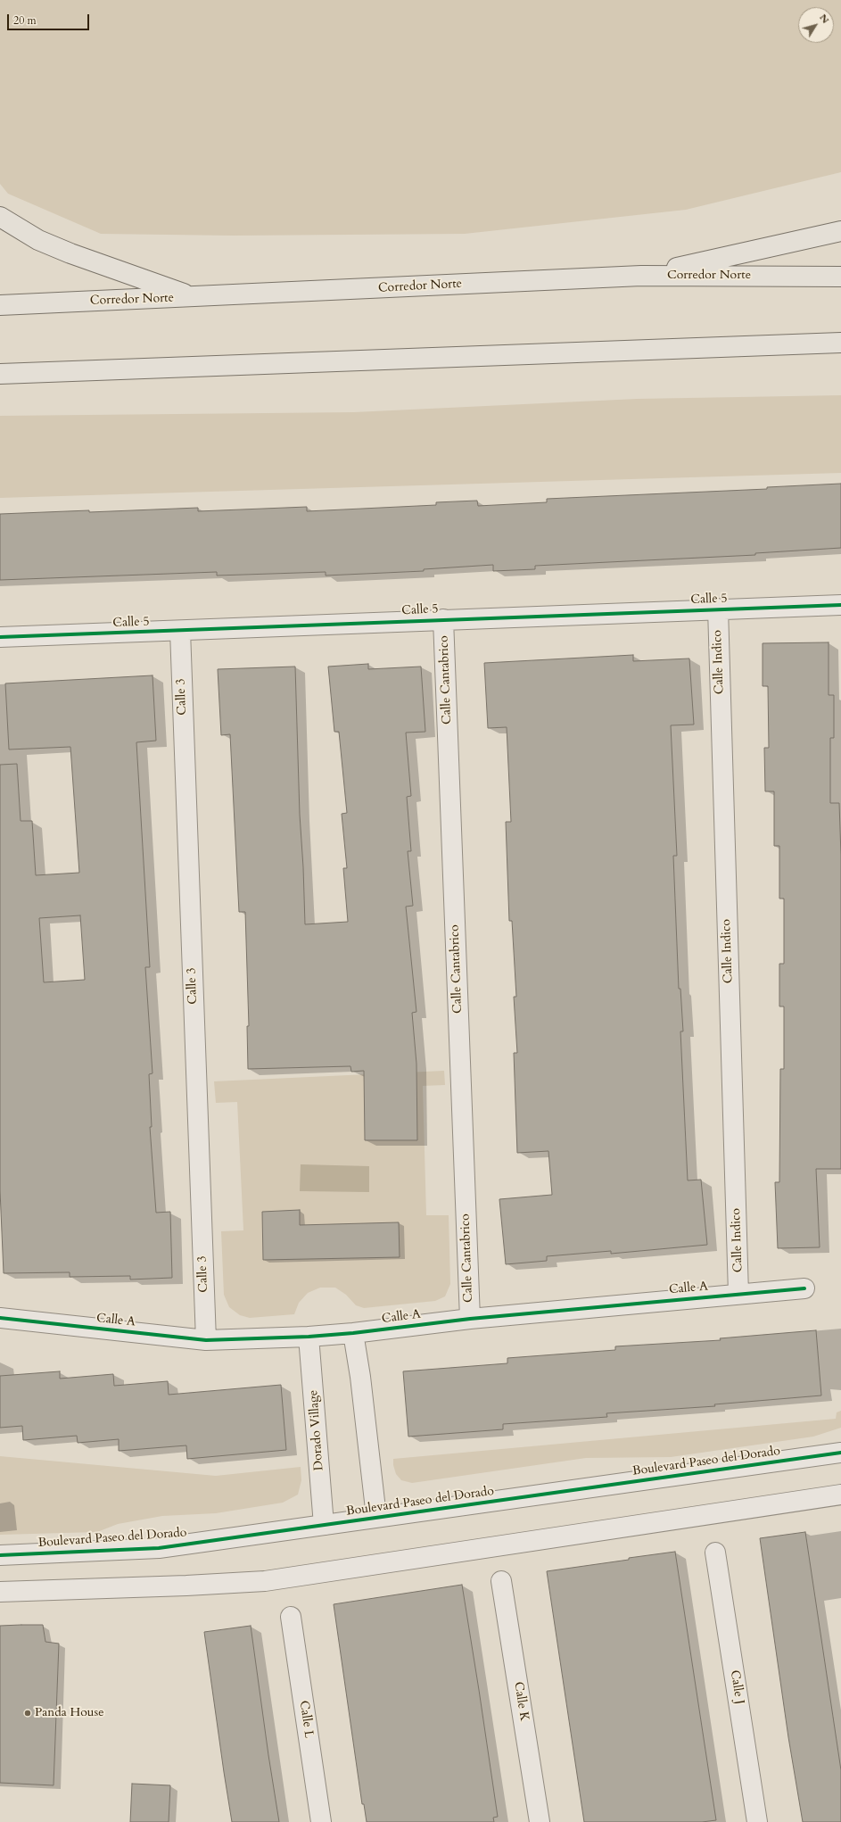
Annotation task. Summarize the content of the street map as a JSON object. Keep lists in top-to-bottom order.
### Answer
{
  "streets": {
    "highway": ["Corredor Norte"],
    "street": [
      "Calle 5",
      "Calle Indico",
      "Calle Cantabrico",
      "Calle 3",
      "Calle A",
      "Dorado Village",
      "Boulevard Paseo del Dorado",
      "Calle J",
      "Calle K",
      "Calle L"
    ]
  },
  "crossings": [
    ["Calle 5", "Calle Indico"],
    ["Calle 5", "Calle Cantabrico"],
    ["Calle 5", "Calle 3"],
    ["Calle Indico", "Calle A"],
    ["Calle Cantabrico", "Calle A"],
    ["Calle 3", "Calle A"],
    ["Calle A", "Dorado Village"],
    ["Dorado Village", "Boulevard Paseo del Dorado"]
  ],
  "places": ["Panda House"],
  "scale_bar": "20 m",
  "north": "top right"
}
